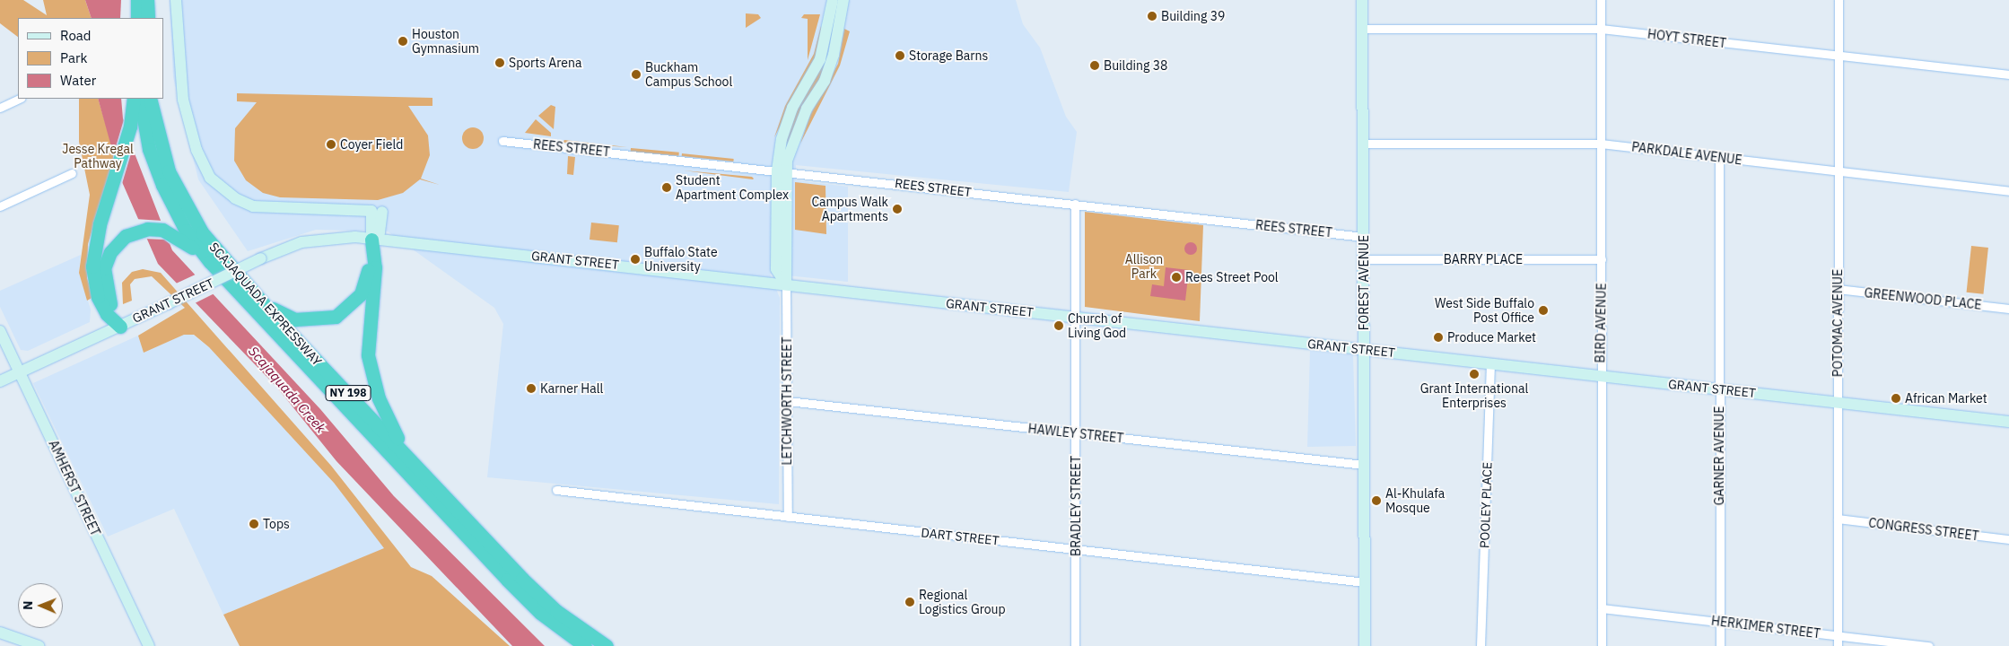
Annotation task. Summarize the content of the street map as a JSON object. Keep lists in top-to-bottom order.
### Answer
{
  "streets": {
    "highway": ["SCAJAQUADA EXPRESSWAY", "NY 198"],
    "street": [
      "HOYT STREET",
      "REES STREET",
      "PARKDALE AVENUE",
      "BARRY PLACE",
      "GRANT STREET",
      "FOREST AVENUE",
      "GREENWOOD PLACE",
      "BIRD AVENUE",
      "POTOMAC AVENUE",
      "LETCHWORTH STREET",
      "HAWLEY STREET",
      "GARNER AVENUE",
      "AMHERST STREET",
      "POOLEY PLACE",
      "BRADLEY STREET",
      "CONGRESS STREET",
      "DART STREET",
      "HERKIMER STREET"
    ]
  },
  "crossings": [
    ["HOYT STREET", "FOREST AVENUE"],
    ["HOYT STREET", "BIRD AVENUE"],
    ["HOYT STREET", "POTOMAC AVENUE"],
    ["REES STREET", "FOREST AVENUE"],
    ["REES STREET", "LETCHWORTH STREET"],
    ["REES STREET", "BRADLEY STREET"],
    ["PARKDALE AVENUE", "FOREST AVENUE"],
    ["PARKDALE AVENUE", "BIRD AVENUE"],
    ["PARKDALE AVENUE", "POTOMAC AVENUE"],
    ["PARKDALE AVENUE", "GARNER AVENUE"],
    ["BARRY PLACE", "FOREST AVENUE"],
    ["BARRY PLACE", "BIRD AVENUE"],
    ["GRANT STREET", "FOREST AVENUE"],
    ["GRANT STREET", "BIRD AVENUE"],
    ["GRANT STREET", "POTOMAC AVENUE"],
    ["GRANT STREET", "LETCHWORTH STREET"],
    ["GRANT STREET", "GARNER AVENUE"],
    ["GRANT STREET", "AMHERST STREET"],
    ["GRANT STREET", "POOLEY PLACE"],
    ["GRANT STREET", "BRADLEY STREET"],
    ["FOREST AVENUE", "HAWLEY STREET"],
    ["FOREST AVENUE", "DART STREET"],
    ["GREENWOOD PLACE", "POTOMAC AVENUE"],
    ["BIRD AVENUE", "HERKIMER STREET"],
    ["POTOMAC AVENUE", "CONGRESS STREET"],
    ["POTOMAC AVENUE", "HERKIMER STREET"],
    ["LETCHWORTH STREET", "HAWLEY STREET"],
    ["LETCHWORTH STREET", "DART STREET"],
    ["HAWLEY STREET", "BRADLEY STREET"],
    ["GARNER AVENUE", "HERKIMER STREET"],
    ["BRADLEY STREET", "DART STREET"]
  ],
  "water": ["Scajaquada Creek"],
  "parks": ["Jesse Kregal Pathway", "Allison Park"],
  "places": [
    "Building 39",
    "Houston Gymnasium",
    "Storage Barns",
    "Sports Arena",
    "Building 38",
    "Buckham Campus School",
    "Coyer Field",
    "Student Apartment Complex",
    "Campus Walk Apartments",
    "Buffalo State University",
    "Rees Street Pool",
    "West Side Buffalo Post Office",
    "Church of Living God",
    "Produce Market",
    "Grant International Enterprises",
    "Karner Hall",
    "African Market",
    "Al-Khulafa Mosque",
    "Tops",
    "Regional Logistics Group"
  ],
  "legend": ["Road", "Park", "Water"],
  "north": "left"
}
